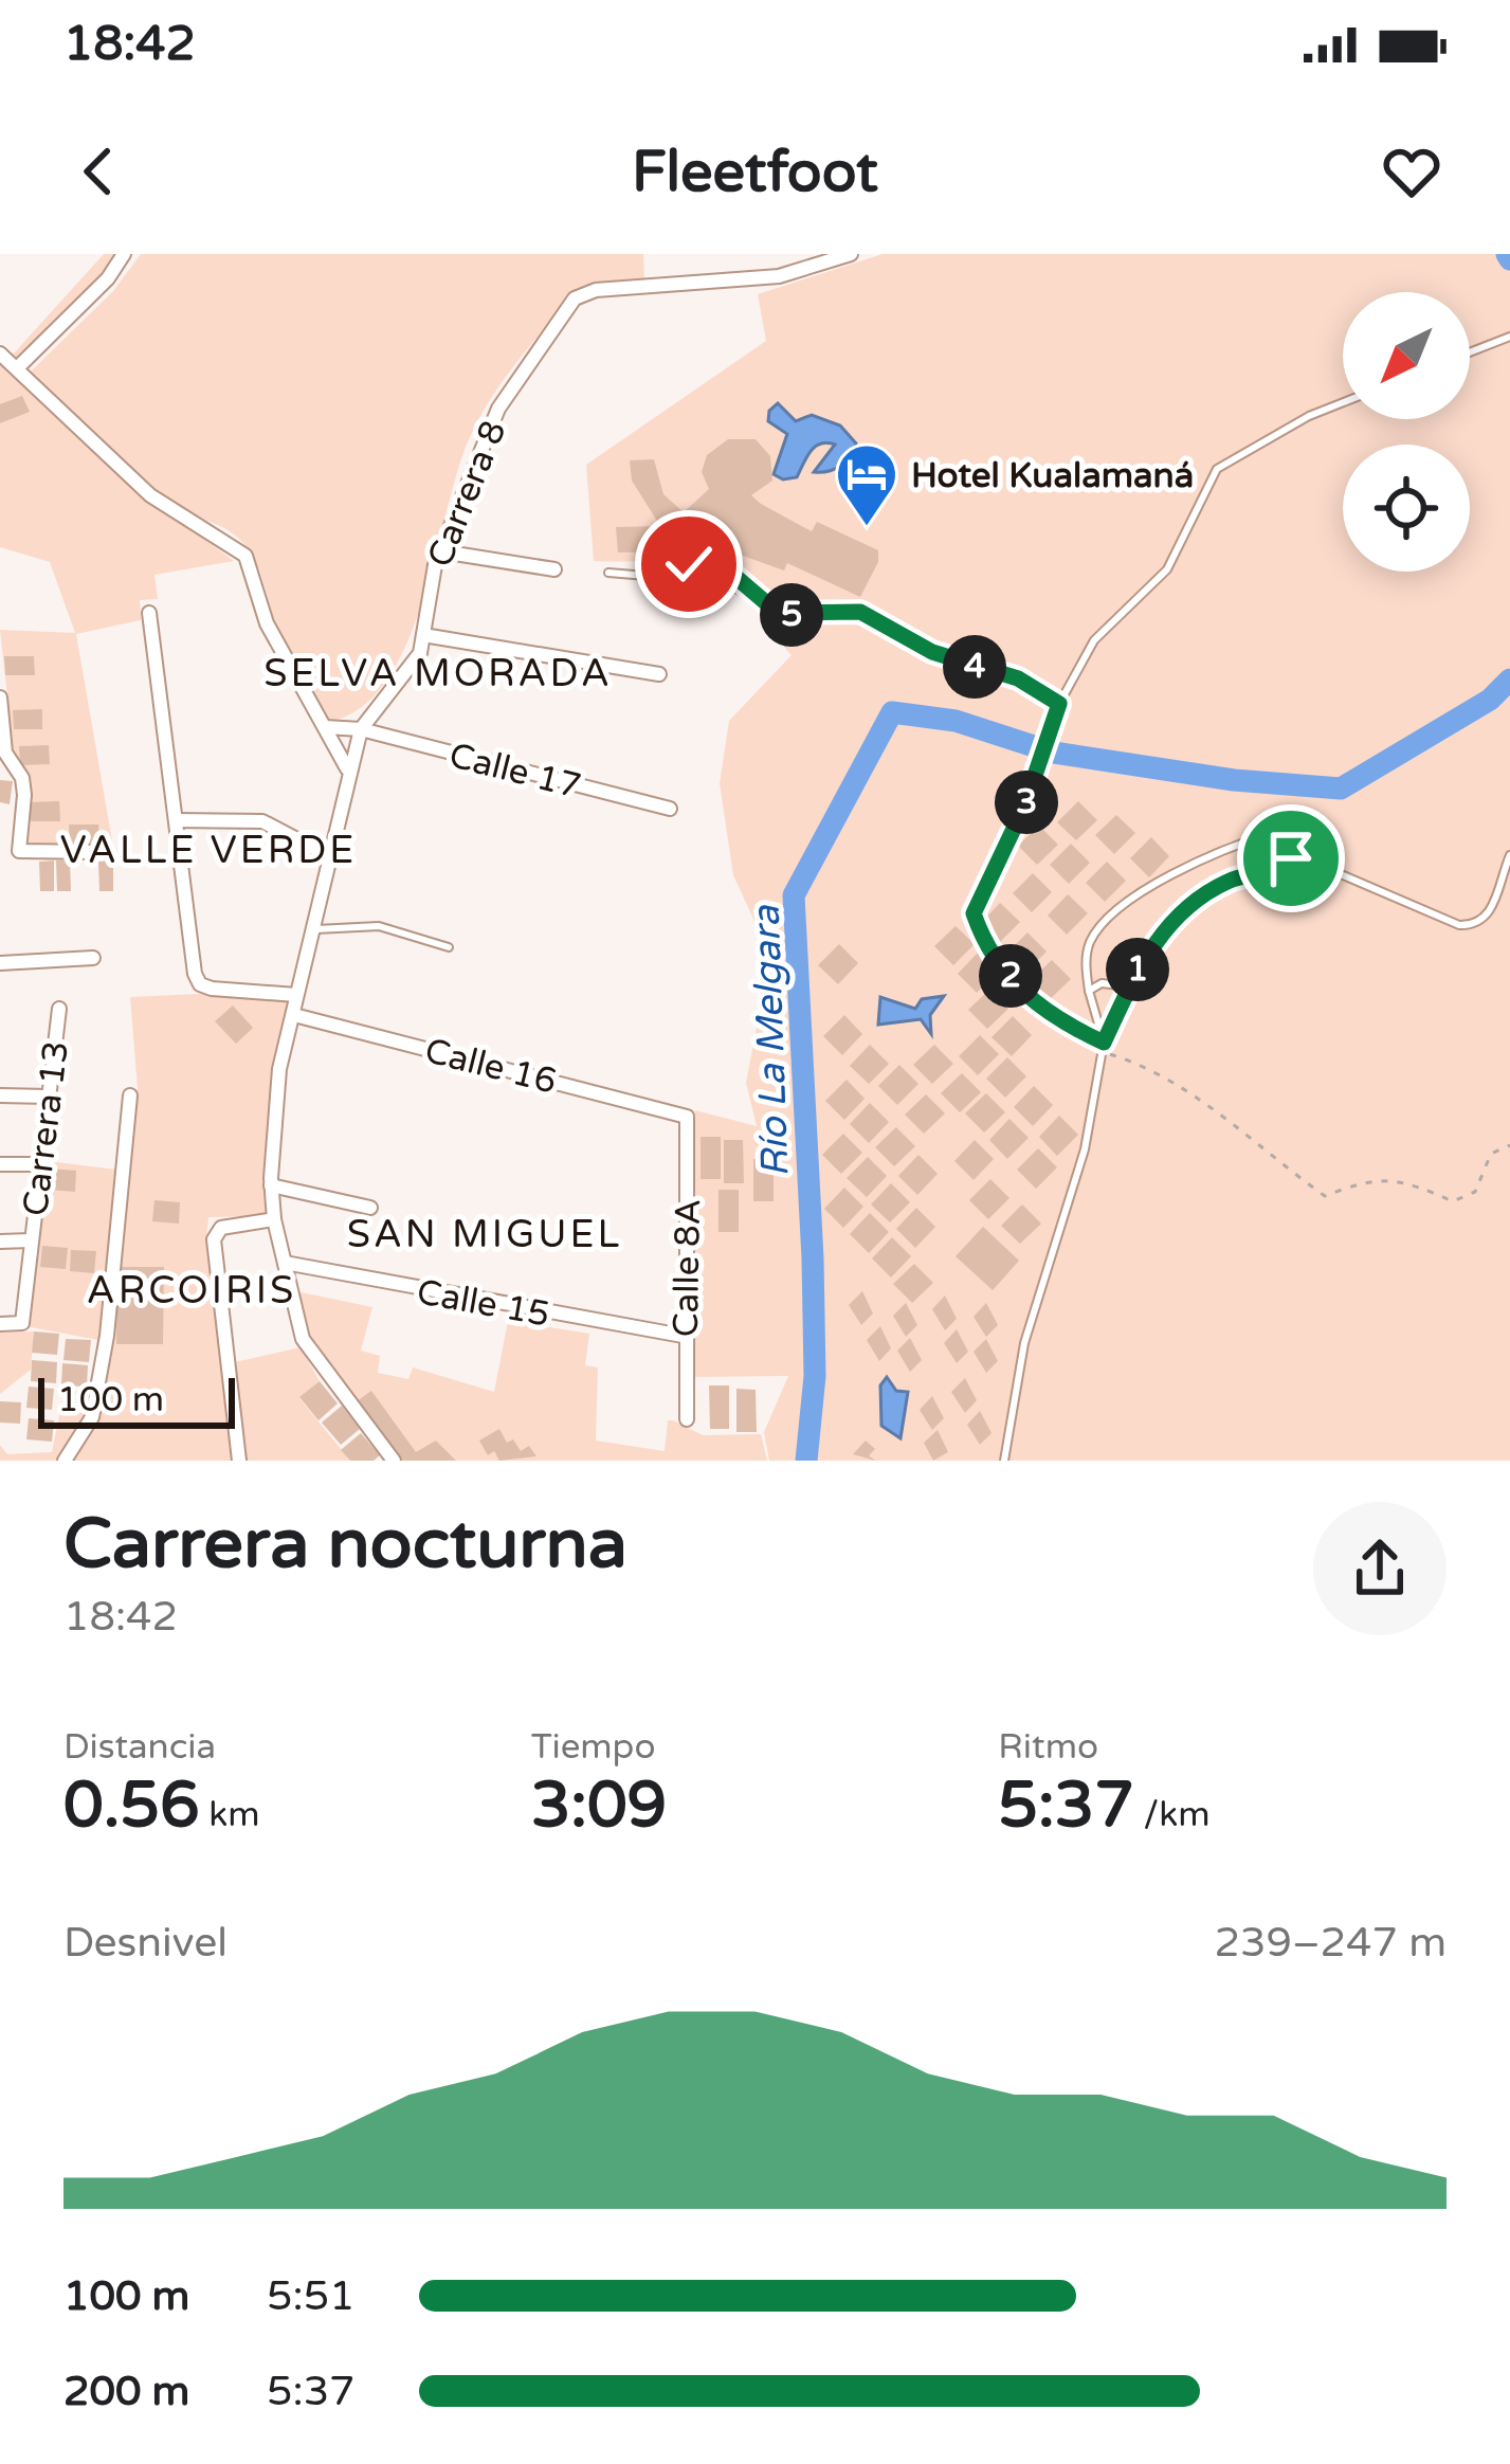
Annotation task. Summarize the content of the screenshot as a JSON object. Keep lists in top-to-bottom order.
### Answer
{
  "streets": {
    "street": [
      "Carrera 8",
      "Calle 17",
      "Calle 16",
      "Carrera 13",
      "Calle 8A",
      "Calle 15"
    ]
  },
  "crossings": [
    ["Carrera 8", "Calle 17"],
    ["Carrera 8", "Calle 16"],
    ["Carrera 8", "Calle 15"],
    ["Calle 16", "Calle 8A"],
    ["Calle 8A", "Calle 15"]
  ],
  "districts": [
    "SELVA MORADA",
    "VALLE VERDE",
    "SAN MIGUEL",
    "ARCOIRIS"
  ],
  "water": ["Río La Melgara"],
  "places": {
    "hotel": ["Hotel Kualamaná"]
  },
  "scale_bar": "100 m",
  "north": "bottom left",
  "page": {
    "status": "18:42",
    "header": "Fleetfoot",
    "pins": [
      "5",
      "4",
      "3",
      "1",
      "2"
    ],
    "scale": "100 m",
    "heading": ["Carrera nocturna", "18:42"],
    "stats": [
      ["Distancia", "0.56 km"],
      ["Tiempo", "3:09"],
      ["Ritmo", "5:37 /km"]
    ],
    "chart": ["Desnivel", "239–247 m"],
    "list": [
      {
        "name": "100 m",
        "note": "5:51"
      },
      {
        "name": "200 m",
        "note": "5:37"
      }
    ]
  }
}
